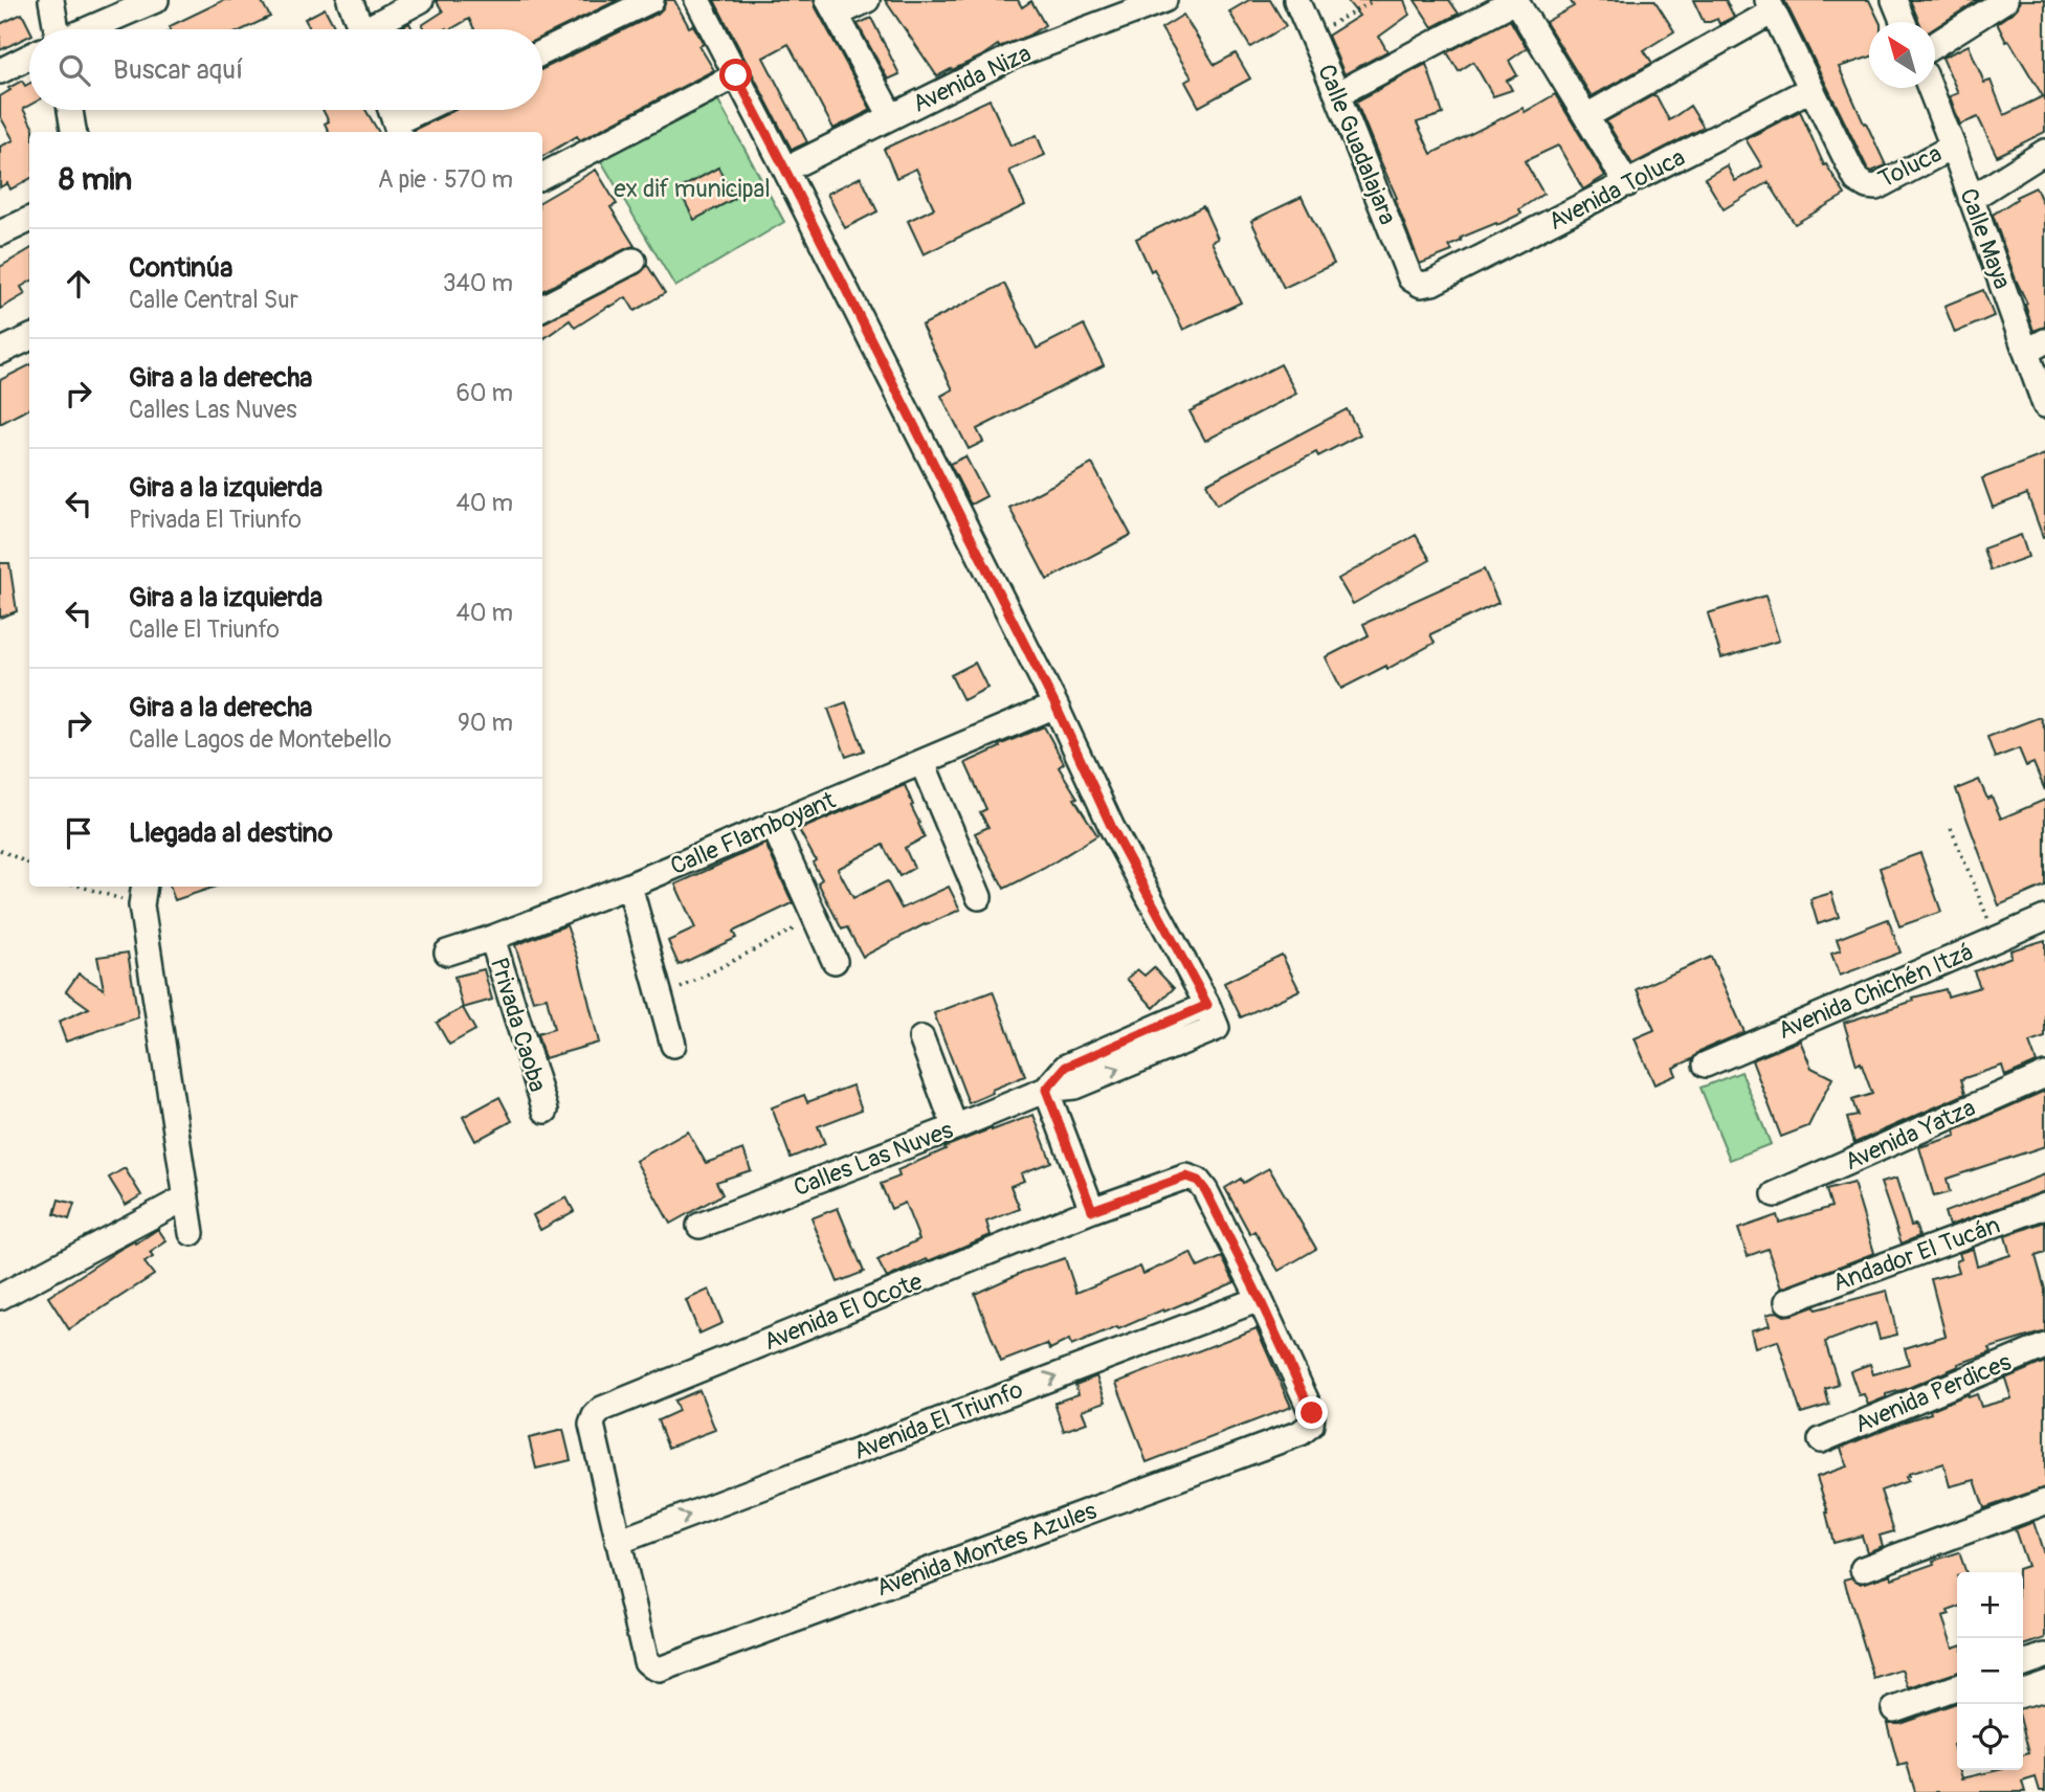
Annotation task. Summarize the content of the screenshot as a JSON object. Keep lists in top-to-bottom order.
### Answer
{
  "streets": {
    "street": [
      "Avenida Niza",
      "Calle Guadalajara",
      "Toluca",
      "Avenida Toluca",
      "Calle Maya",
      "Calle Flamboyant",
      "Avenida Chichén Itzá",
      "Privada Caoba",
      "Avenida Yatza",
      "Calles Las Nuves",
      "Andador El Tucán",
      "Avenida El Ocote",
      "Avenida Perdices",
      "Avenida El Triunfo",
      "Avenida Montes Azules"
    ]
  },
  "crossings": [
    ["Calle Guadalajara", "Avenida Toluca"],
    ["Toluca", "Avenida Toluca"],
    ["Toluca", "Calle Maya"],
    ["Calle Flamboyant", "Privada Caoba"],
    ["Avenida El Ocote", "Avenida El Triunfo"],
    ["Avenida El Ocote", "Avenida Montes Azules"],
    ["Avenida El Triunfo", "Avenida Montes Azules"]
  ],
  "one_way": ["Avenida El Triunfo"],
  "parks": ["ex dif municipal"],
  "north": "top left",
  "page": {
    "search": "Buscar aquí",
    "heading": ["8 min", "A pie · 570 m"],
    "list": [
      ["Continúa", "Calle Central Sur", "340 m"],
      ["Gira a la derecha", "Calles Las Nuves", "60 m"],
      ["Gira a la izquierda", "Privada El Triunfo", "40 m"],
      ["Gira a la izquierda", "Calle El Triunfo", "40 m"],
      ["Gira a la derecha", "Calle Lagos de Montebello", "90 m"],
      "Llegada al destino"
    ],
    "map_buttons": ["+", "−"]
  }
}
